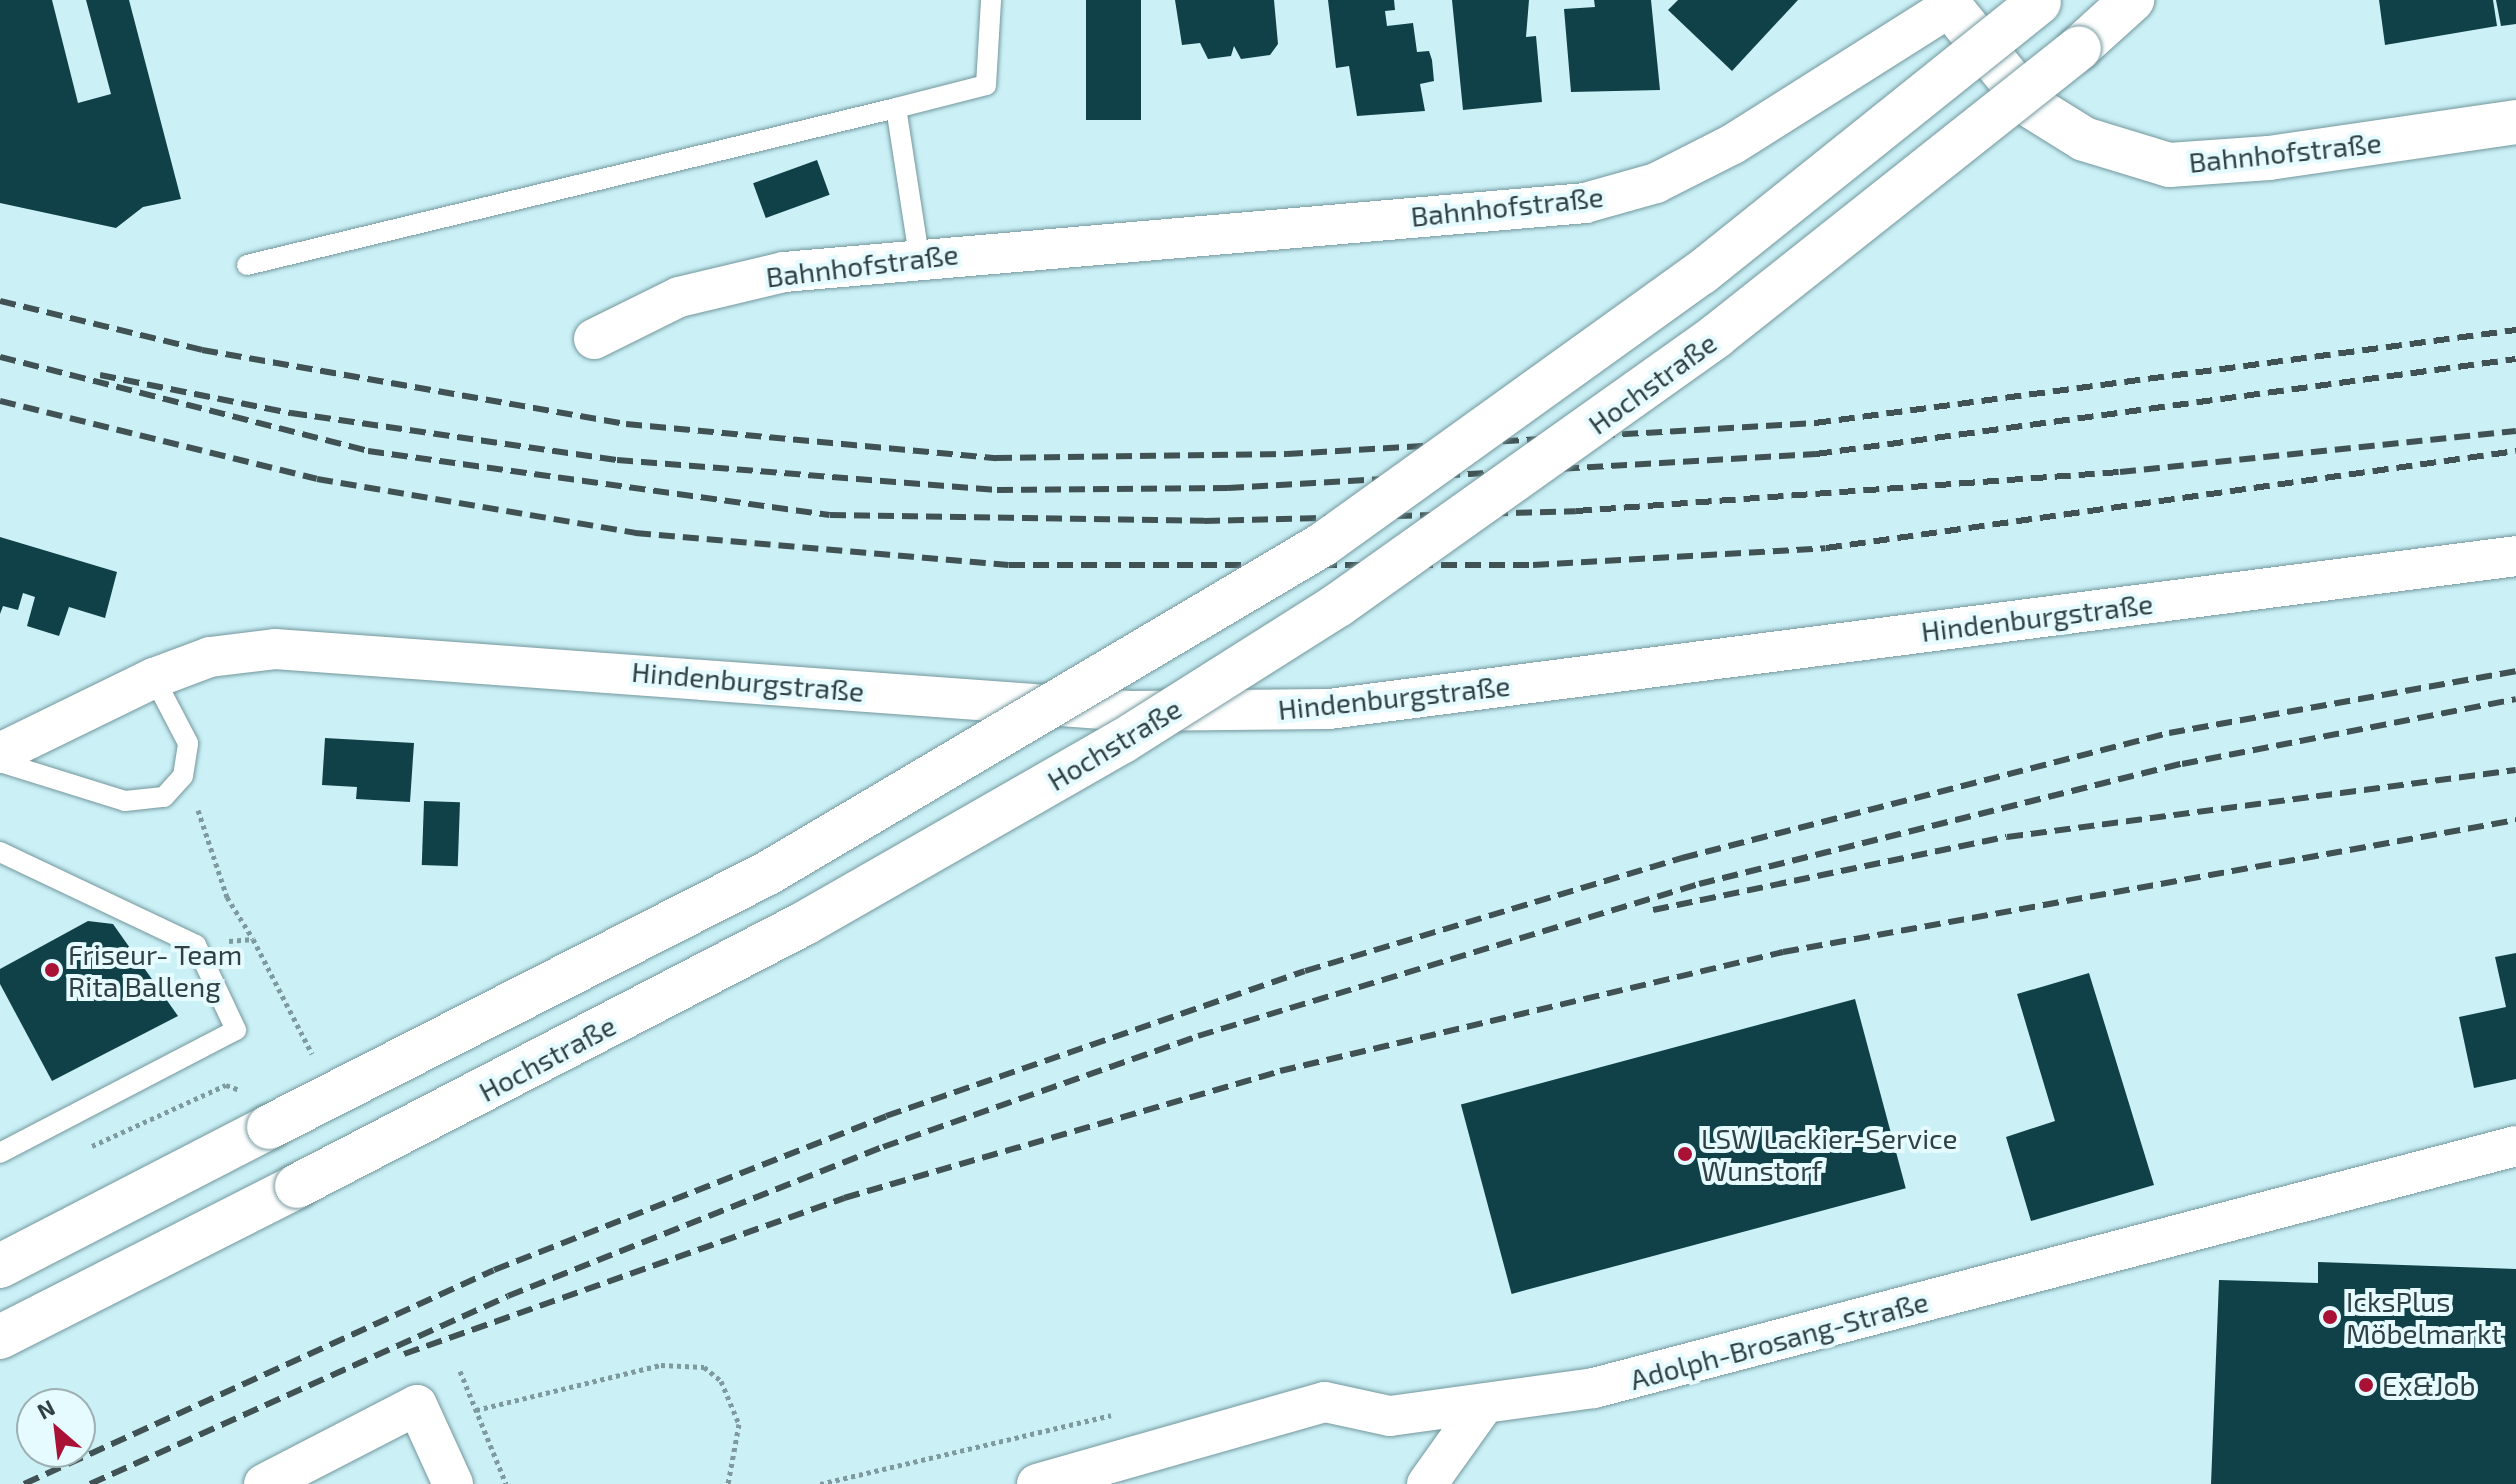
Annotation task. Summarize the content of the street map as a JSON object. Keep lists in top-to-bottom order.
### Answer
{
  "streets": {
    "main road": ["Bahnhofstraße", "Hochstraße"],
    "street": ["Hindenburgstraße", "Adolph-Brosang-Straße"]
  },
  "places": [
    "Friseur- Team Rita Balleng",
    "LSW Lackier-Service Wunstorf",
    "IcksPlus Möbelmarkt",
    "Ex&Job"
  ],
  "north": "top left"
}
